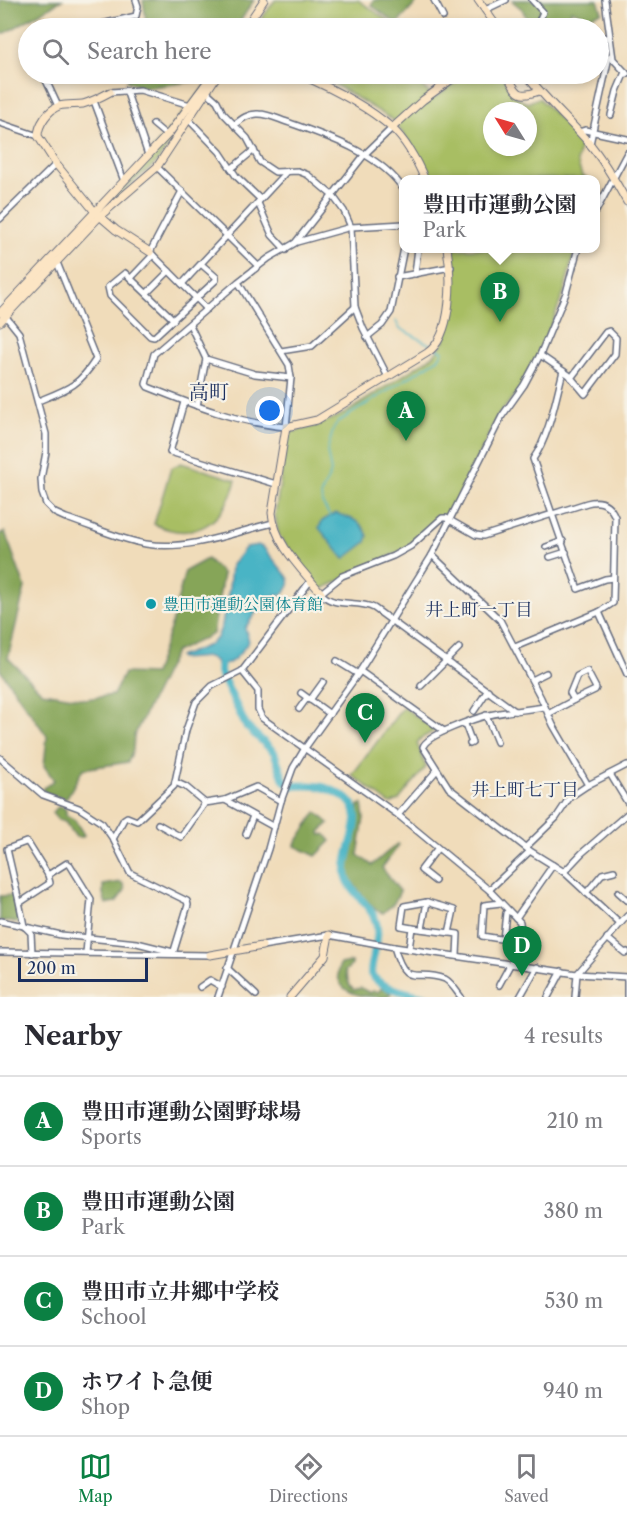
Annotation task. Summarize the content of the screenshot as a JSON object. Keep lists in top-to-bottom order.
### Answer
{
  "districts": ["高町", "井上町一丁目", "井上町七丁目"],
  "places": ["豊田市運動公園体育館"],
  "scale_bar": "200 m",
  "north": "top left",
  "page": {
    "search": "Search here",
    "popup": ["豊田市運動公園", "Park"],
    "pins": [
      "B",
      "A",
      "C",
      "D"
    ],
    "scale": "200 m",
    "heading": ["Nearby", "4 results"],
    "list": [
      {
        "mark": "A",
        "name": "豊田市運動公園野球場",
        "note": "Sports",
        "value": "210 m"
      },
      {
        "mark": "B",
        "name": "豊田市運動公園",
        "note": "Park",
        "value": "380 m"
      },
      {
        "mark": "C",
        "name": "豊田市立井郷中学校",
        "note": "School",
        "value": "530 m"
      },
      {
        "mark": "D",
        "name": "ホワイト急便",
        "note": "Shop",
        "value": "940 m"
      }
    ],
    "nav": ["Map", "Directions", "Saved"]
  }
}
